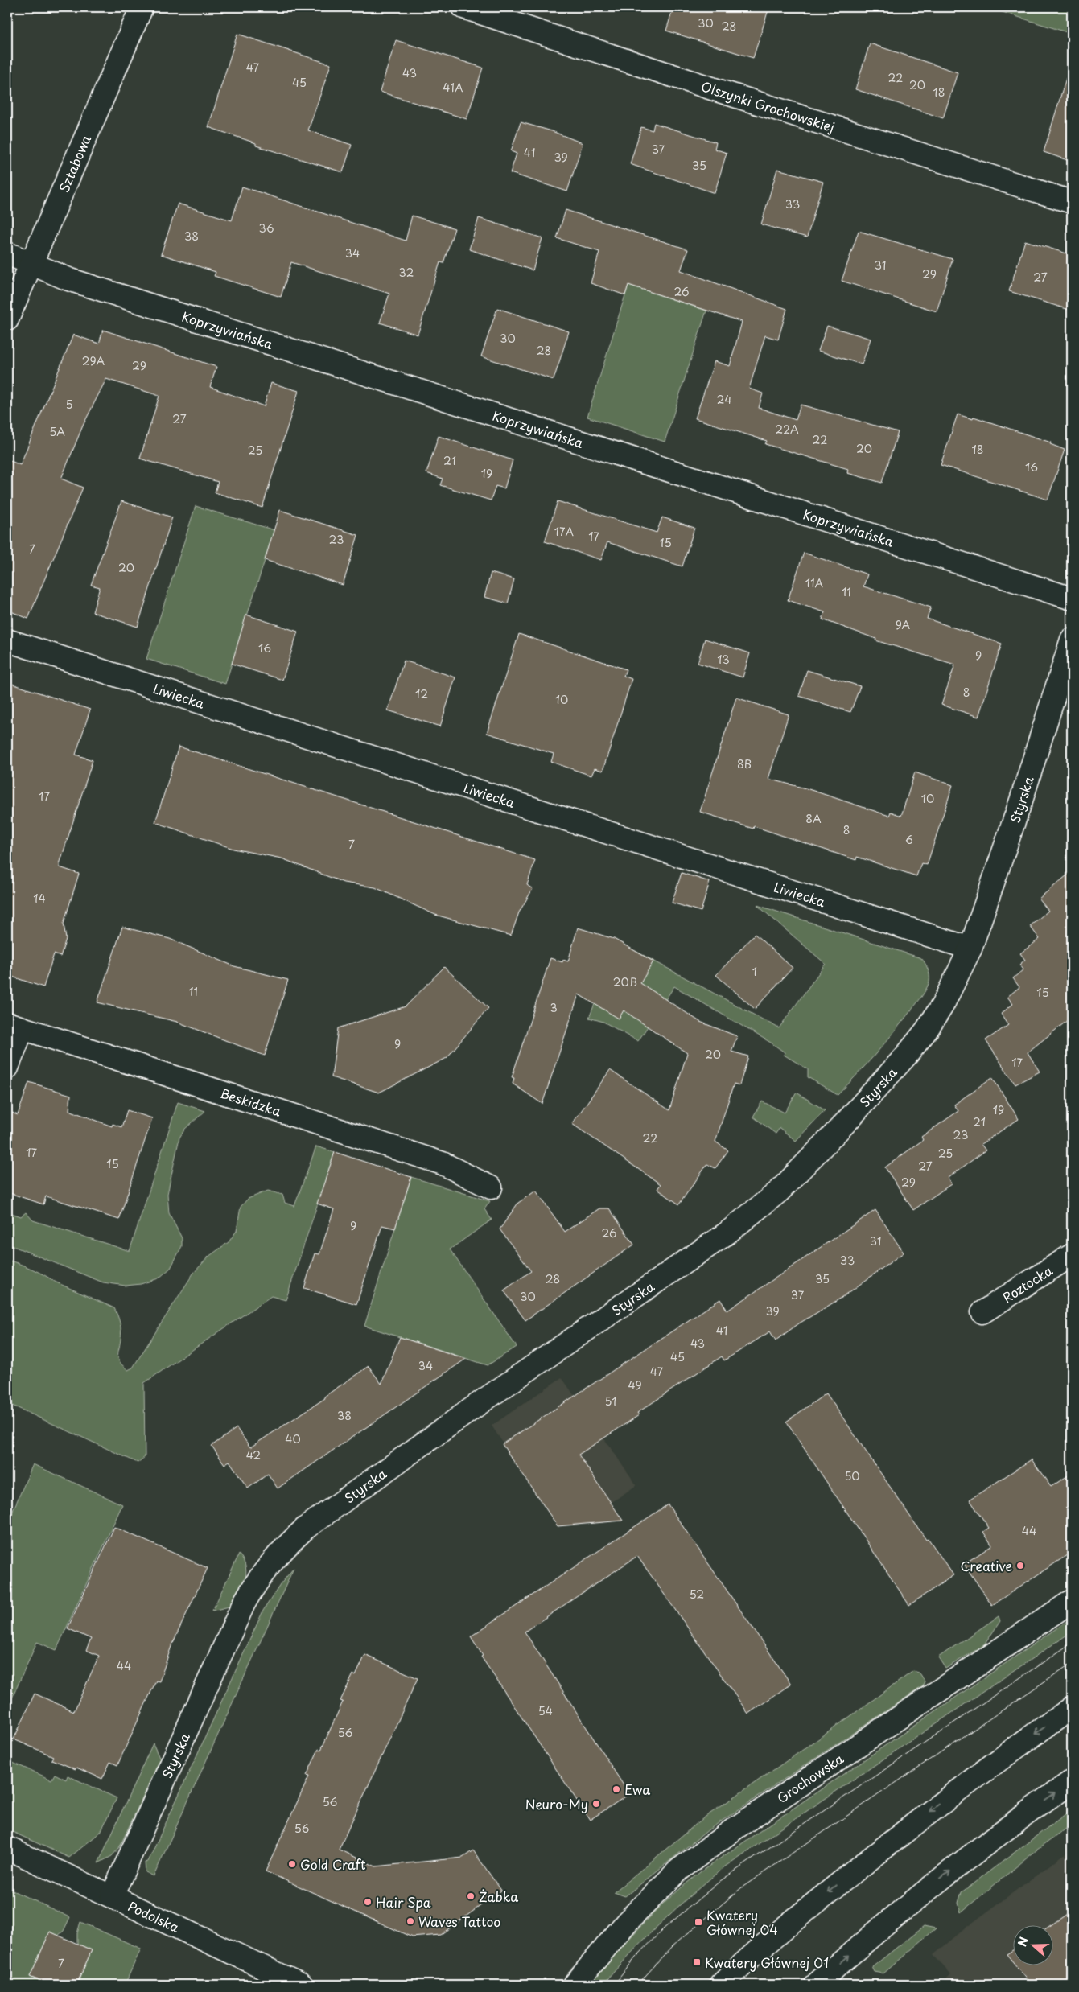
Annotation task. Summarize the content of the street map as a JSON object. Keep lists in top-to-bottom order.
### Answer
{
  "streets": {
    "street": [
      "Olszynki Grochowskiej",
      "Sztabowa",
      "Koprzywiańska",
      "Liwiecka",
      "Styrska",
      "Beskidzka",
      "Roztocka",
      "Grochowska",
      "Podolska"
    ]
  },
  "crossings": [
    ["Sztabowa", "Koprzywiańska"],
    ["Liwiecka", "Styrska"],
    ["Styrska", "Podolska"]
  ],
  "places": {
    "other": [
      "Creative",
      "Ewa",
      "Neuro-My",
      "Gold Craft",
      "Żabka",
      "Hair Spa",
      "Waves Tattoo"
    ],
    "transit": ["Kwatery Głównej 04", "Kwatery Głównej 01"]
  },
  "house_numbers": [
    "30",
    "28",
    "47",
    "43",
    "22",
    "45",
    "20",
    "41A",
    "18",
    "37",
    "41",
    "39",
    "35",
    "33",
    "36",
    "38",
    "34",
    "31",
    "32",
    "29",
    "27",
    "26",
    "30",
    "28",
    "29A",
    "29",
    "24",
    "5",
    "27",
    "22A",
    "5A",
    "22",
    "20",
    "18",
    "25",
    "21",
    "16",
    "19",
    "17A",
    "17",
    "23",
    "15",
    "7",
    "20",
    "11A",
    "11",
    "9A",
    "16",
    "9",
    "13",
    "8",
    "12",
    "10",
    "8B",
    "17",
    "10",
    "8A",
    "8",
    "6",
    "7",
    "14",
    "1",
    "20B",
    "11",
    "15",
    "3",
    "9",
    "20",
    "17",
    "19",
    "21",
    "23",
    "22",
    "17",
    "25",
    "15",
    "27",
    "29",
    "9",
    "26",
    "31",
    "33",
    "28",
    "35",
    "37",
    "30",
    "39",
    "41",
    "43",
    "45",
    "34",
    "47",
    "49",
    "51",
    "38",
    "40",
    "42",
    "50",
    "44",
    "52",
    "44",
    "54",
    "56",
    "56",
    "56",
    "7"
  ],
  "north": "left"
}
